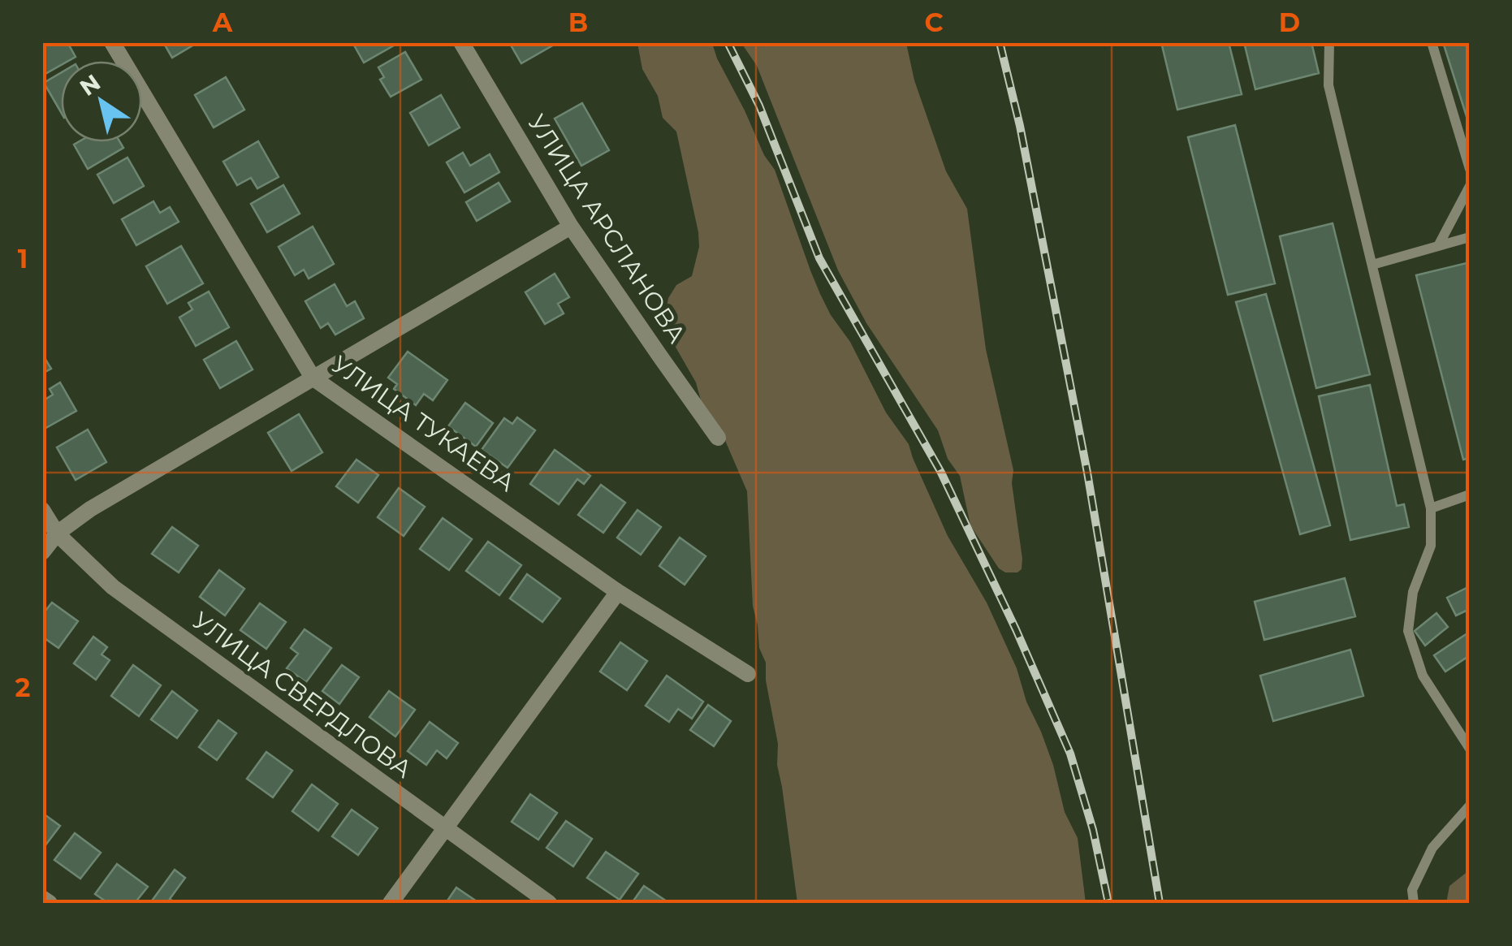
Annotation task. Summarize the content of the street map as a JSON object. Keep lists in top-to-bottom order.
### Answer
{
  "streets": {
    "street": ["УЛИЦА АРСЛАНОВА", "УЛИЦА ТУКАЕВА", "УЛИЦА СВЕРДЛОВА"]
  },
  "north": "top left",
  "grid": {
    "columns": [
      "A",
      "B",
      "C",
      "D"
    ],
    "rows": ["1", "2"]
  }
}
